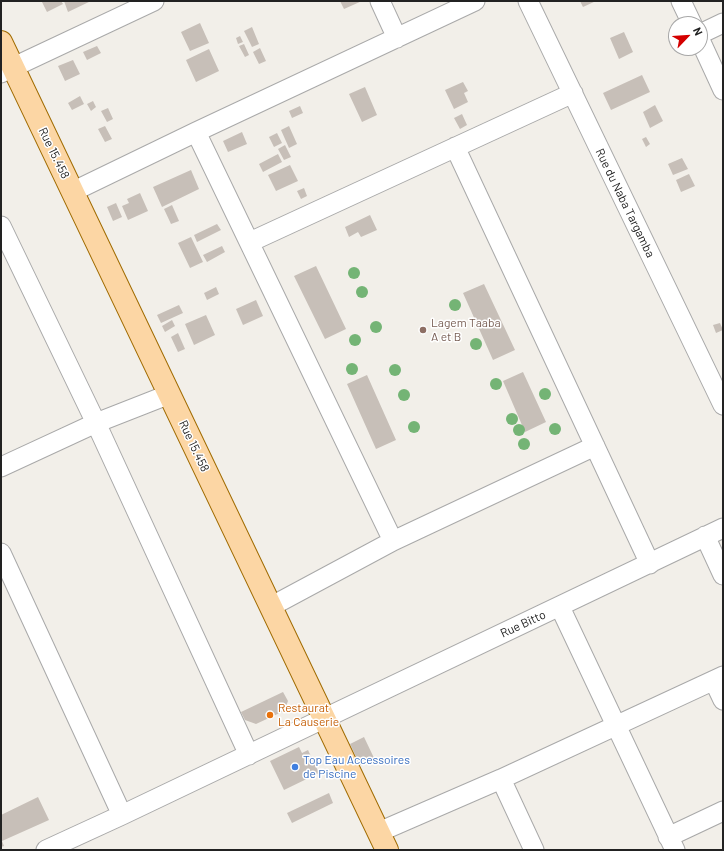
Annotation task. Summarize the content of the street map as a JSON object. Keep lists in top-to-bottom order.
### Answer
{
  "streets": {
    "main road": ["Rue 15.458"],
    "street": ["Rue du Naba Targamba", "Rue Bitto"]
  },
  "crossings": [
    ["Rue 15.458", "Rue Bitto"]
  ],
  "places": ["Lagem Taaba A et B", "Restaurat La Causerie", "Top Eau Accessoires de Piscine"],
  "north": "top right"
}
